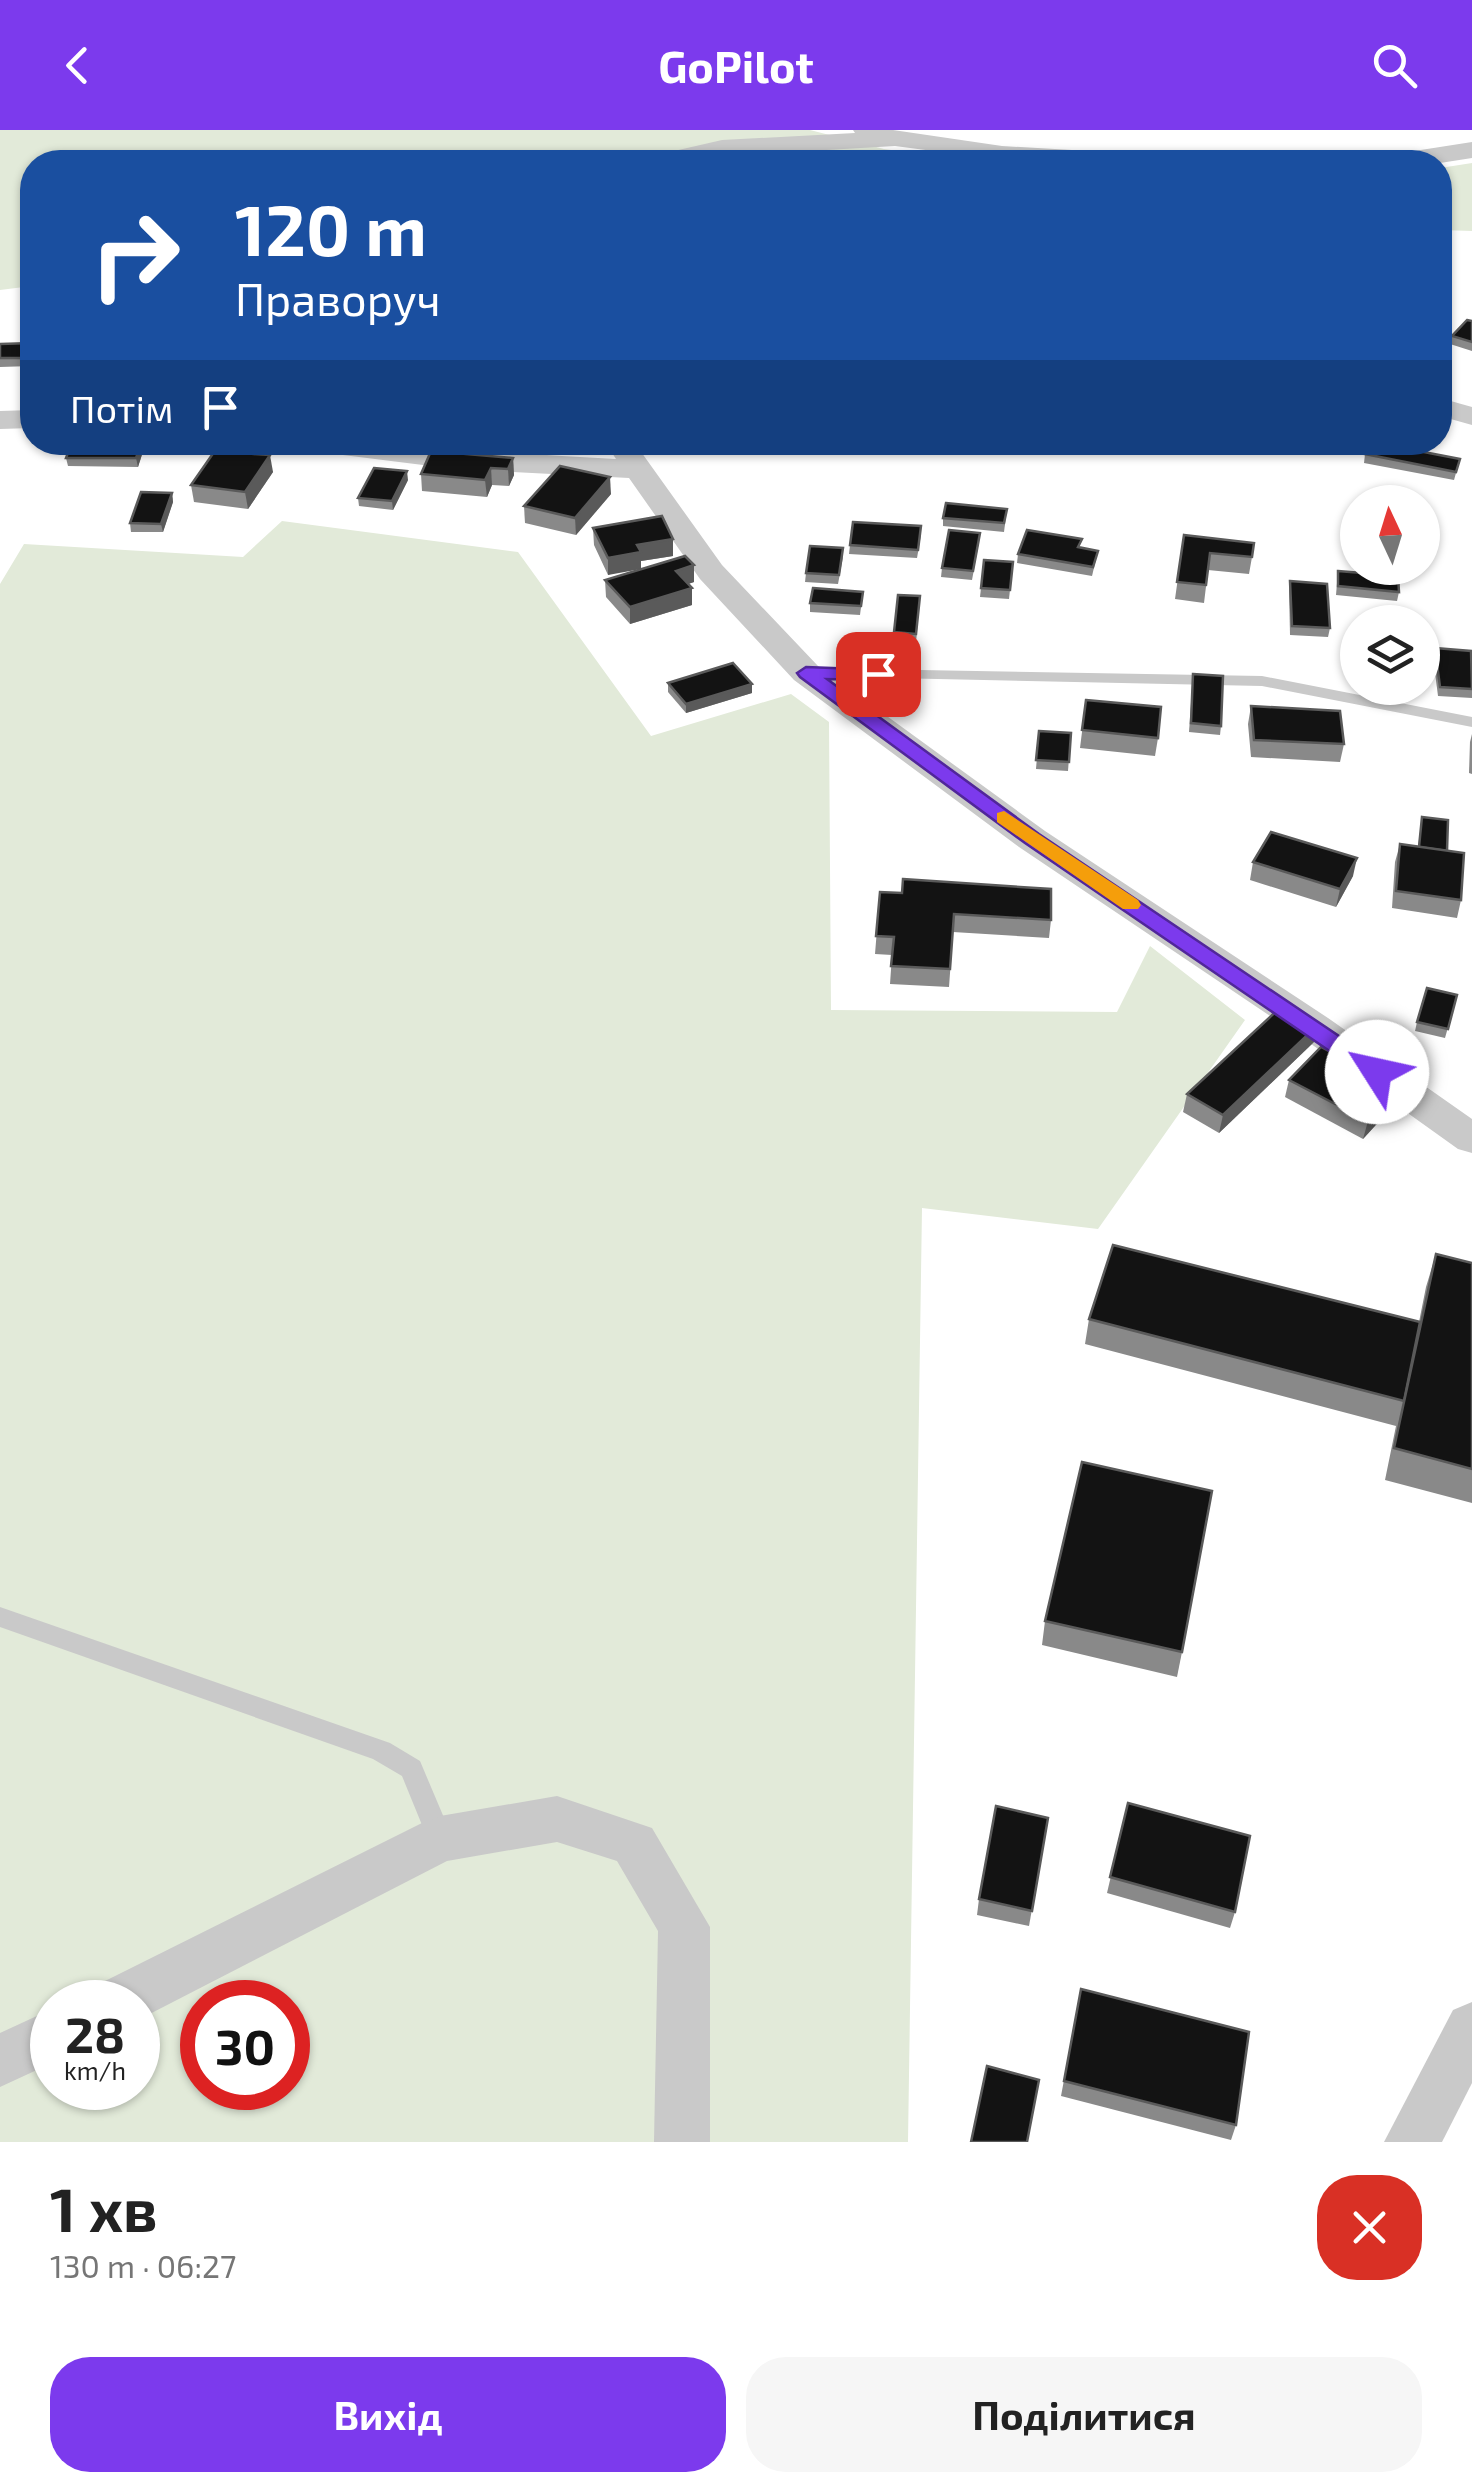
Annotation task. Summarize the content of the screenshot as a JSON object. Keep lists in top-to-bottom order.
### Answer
{
  "north": "top",
  "page": {
    "header": "GoPilot",
    "turn": ["120 m", "Праворуч"],
    "then": "Потім",
    "speed": "28 km/h",
    "limit": "30",
    "heading": ["1 хв", "130 m · 06:27"],
    "buttons": ["Вихід", "Поділитися"]
  }
}
